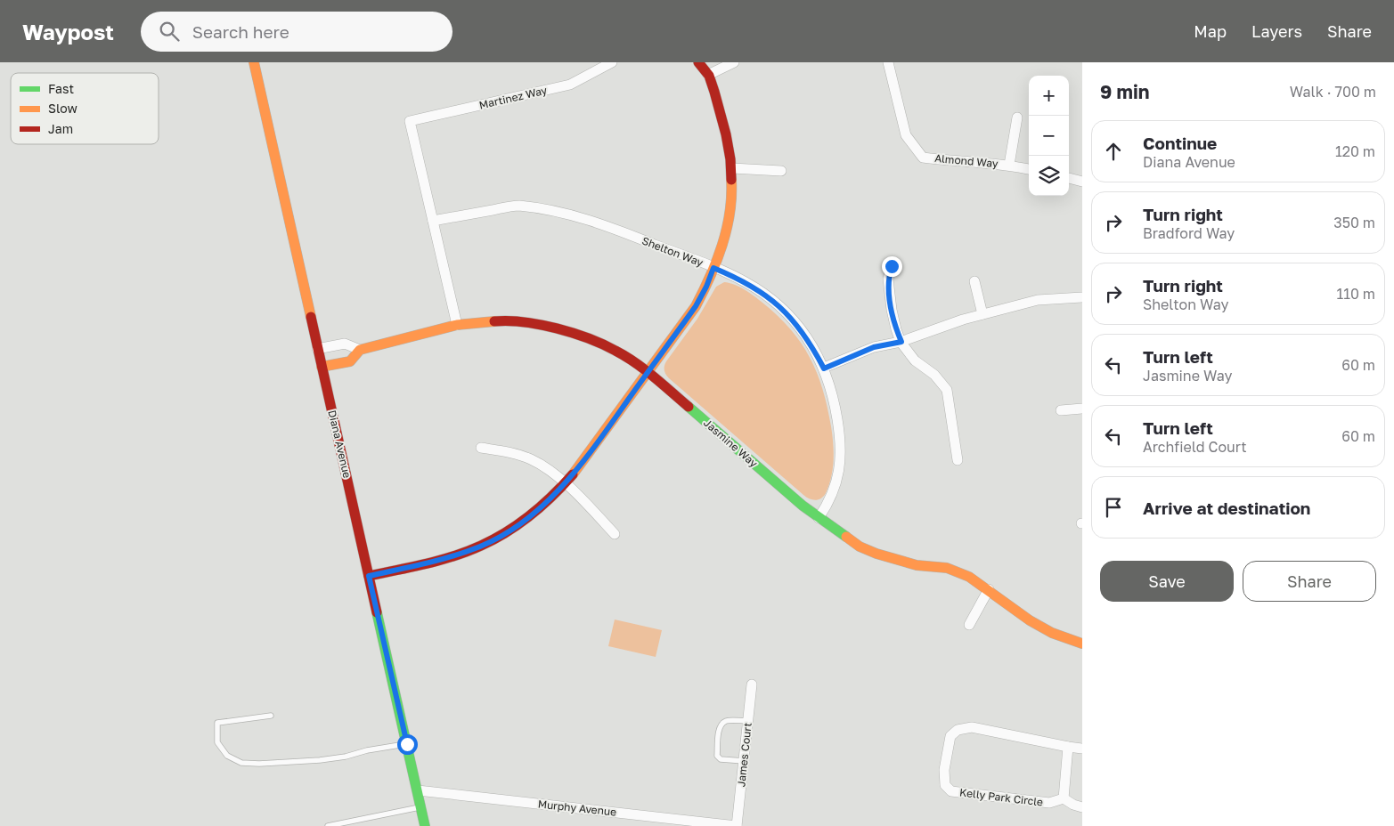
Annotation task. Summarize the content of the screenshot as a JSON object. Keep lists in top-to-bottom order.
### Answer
{
  "streets": {
    "street": [
      "Martinez Way",
      "Almond Way",
      "Shelton Way",
      "Jasmine Way",
      "Diana Avenue",
      "James Court",
      "Kelly Park Circle",
      "Murphy Avenue"
    ]
  },
  "crossings": [
    ["Martinez Way", "Shelton Way"],
    ["Shelton Way", "Jasmine Way"],
    ["Jasmine Way", "Diana Avenue"],
    ["Diana Avenue", "Murphy Avenue"],
    ["James Court", "Murphy Avenue"]
  ],
  "legend": ["Fast", "Slow", "Jam"],
  "page": {
    "header": "Waypost",
    "search": "Search here",
    "nav": ["Map", "Layers", "Share"],
    "heading": ["9 min", "Walk · 700 m"],
    "map_buttons": ["+", "−"],
    "list": [
      ["Continue", "Diana Avenue", "120 m"],
      ["Turn right", "Bradford Way", "350 m"],
      ["Turn right", "Shelton Way", "110 m"],
      ["Turn left", "Jasmine Way", "60 m"],
      ["Turn left", "Archfield Court", "60 m"],
      "Arrive at destination"
    ],
    "buttons": ["Save", "Share"]
  }
}
